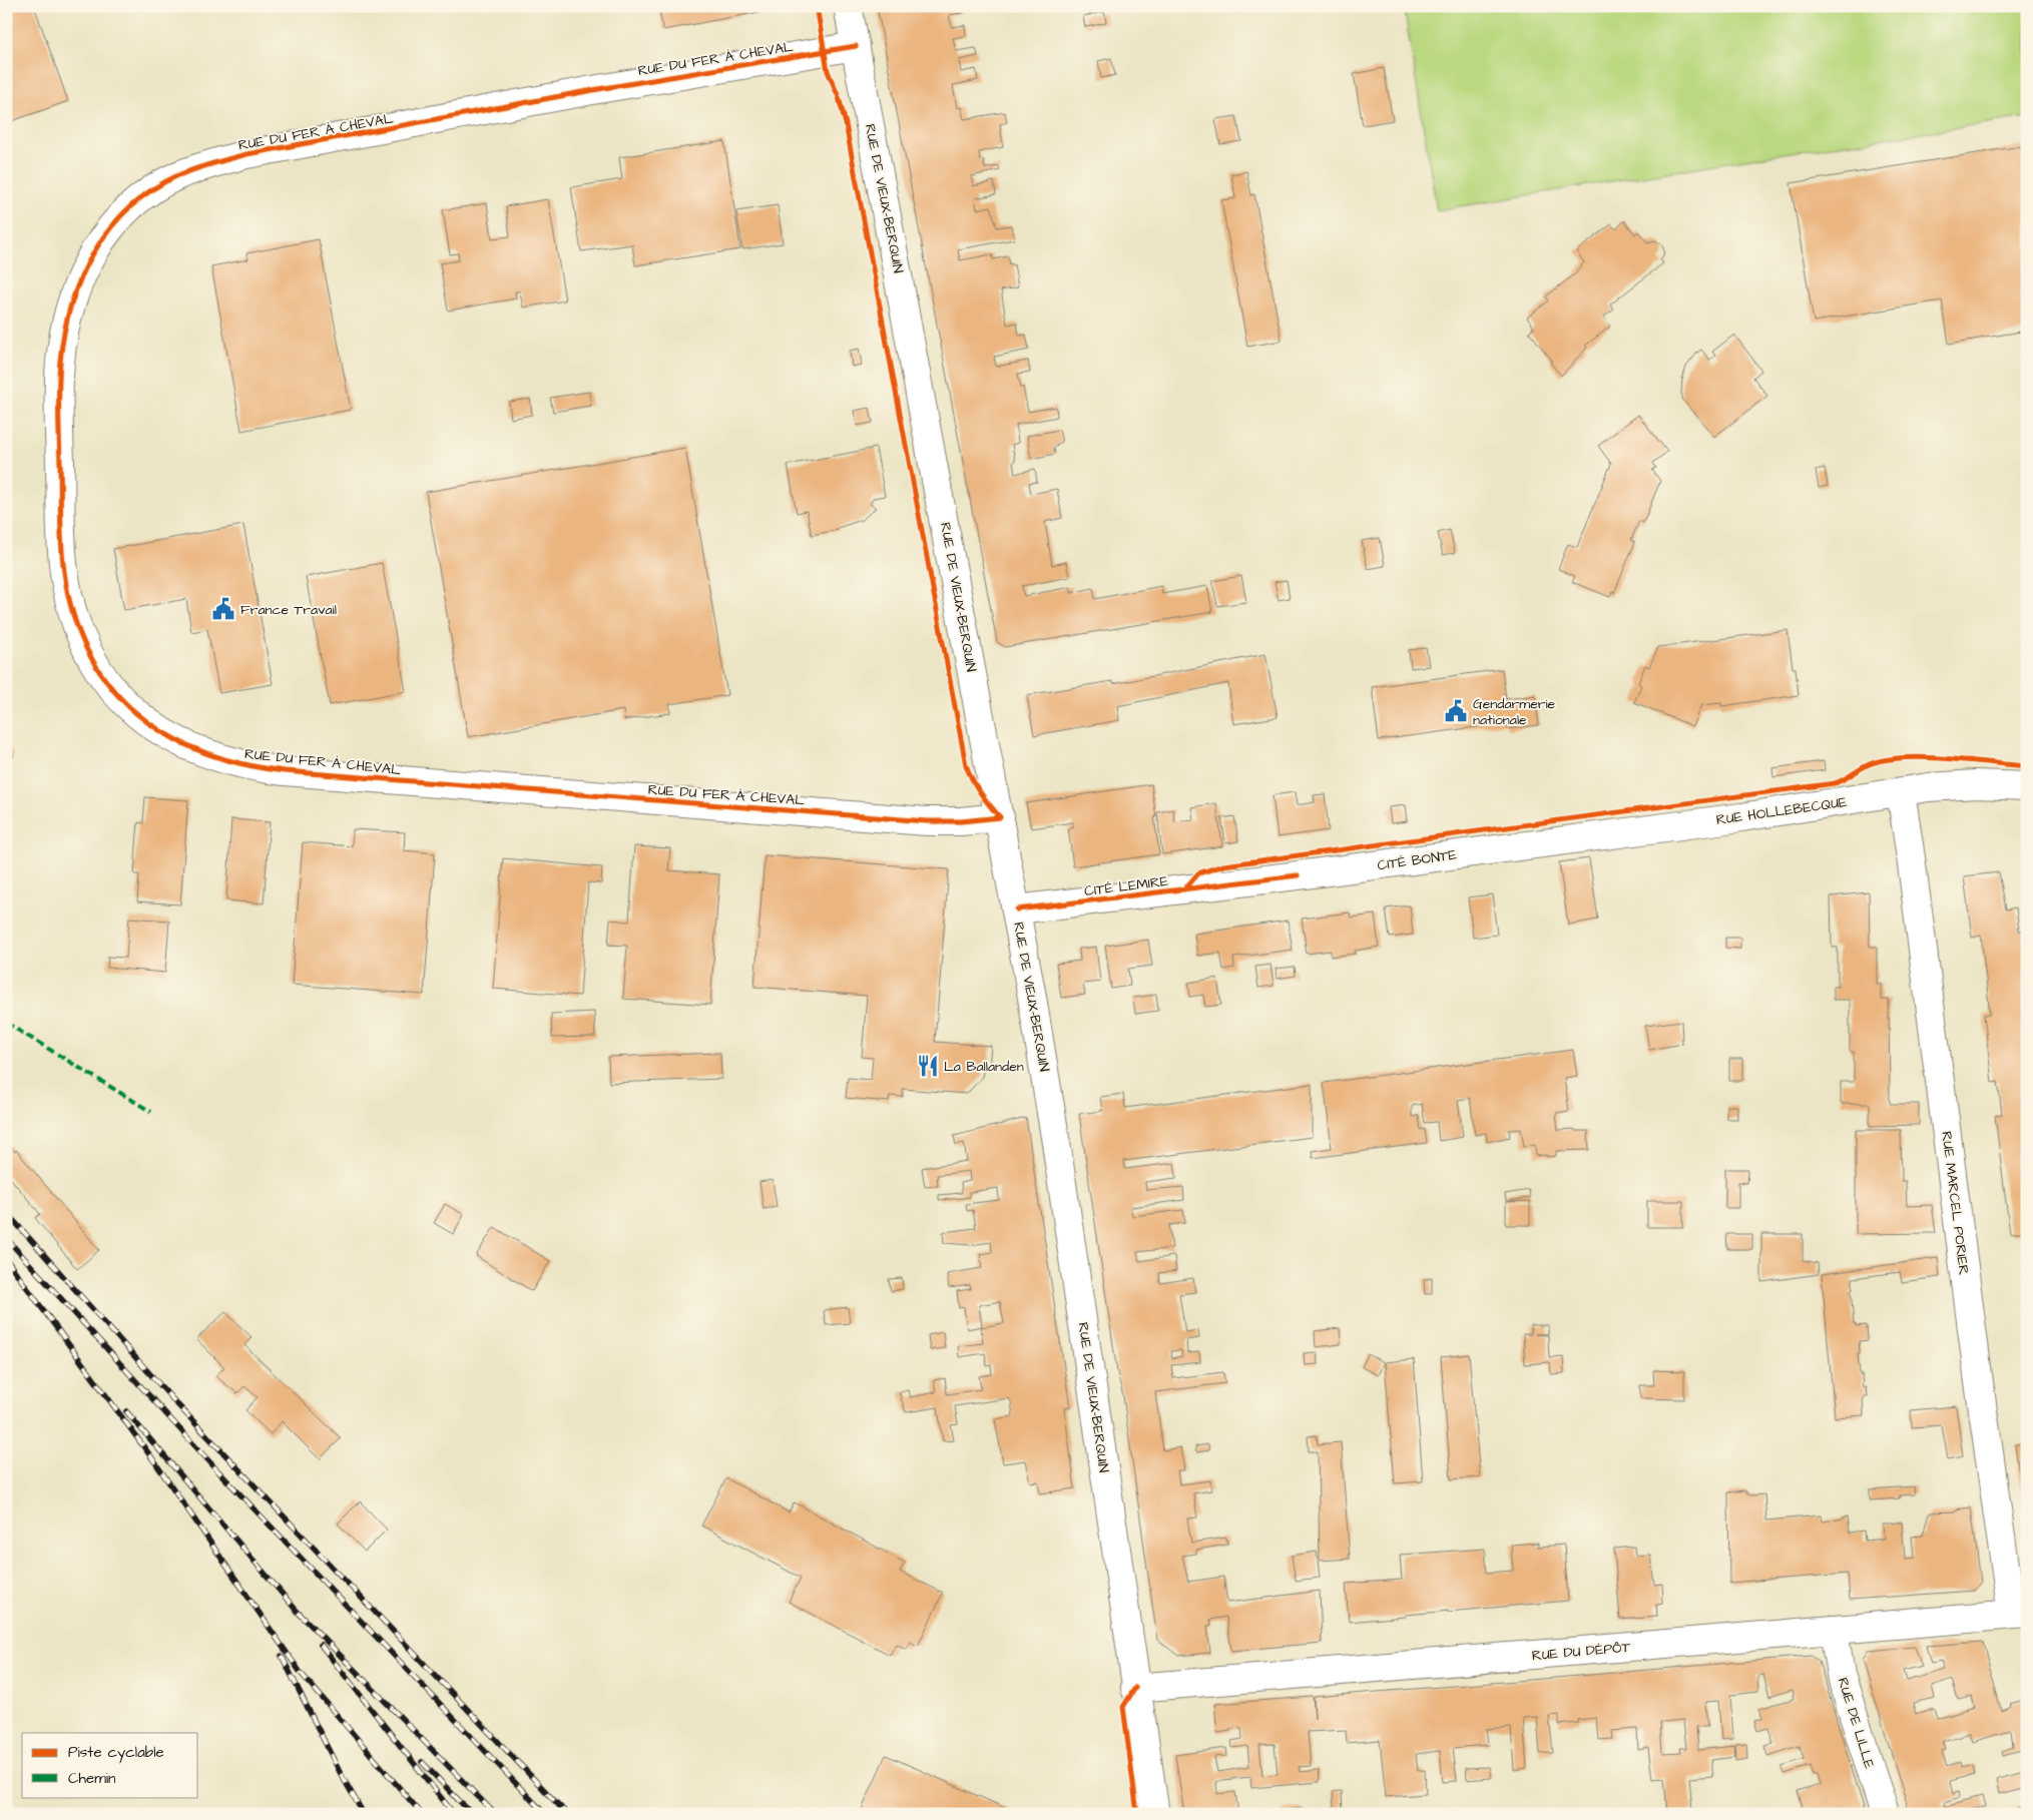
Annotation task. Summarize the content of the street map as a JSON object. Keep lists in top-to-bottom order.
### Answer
{
  "streets": {
    "street": [
      "RUE DU FER À CHEVAL",
      "RUE DE VIEUX-BERQUIN",
      "RUE HOLLEBECQUE",
      "CITÉ BONTE",
      "CITÉ LEMIRE",
      "RUE MARCEL PORIER",
      "RUE DU DÉPÔT",
      "RUE DE LILLE"
    ]
  },
  "crossings": [
    ["RUE DU FER À CHEVAL", "RUE DE VIEUX-BERQUIN"],
    ["RUE DE VIEUX-BERQUIN", "CITÉ LEMIRE"],
    ["RUE DE VIEUX-BERQUIN", "RUE DU DÉPÔT"],
    ["RUE HOLLEBECQUE", "CITÉ BONTE"],
    ["RUE HOLLEBECQUE", "RUE MARCEL PORIER"],
    ["CITÉ BONTE", "CITÉ LEMIRE"],
    ["RUE MARCEL PORIER", "RUE DU DÉPÔT"],
    ["RUE DU DÉPÔT", "RUE DE LILLE"]
  ],
  "places": {
    "public building": ["France Travail", "Gendarmerie nationale"],
    "restaurant": ["La Ballanden"]
  },
  "legend": ["Piste cyclable", "Chemin"]
}
